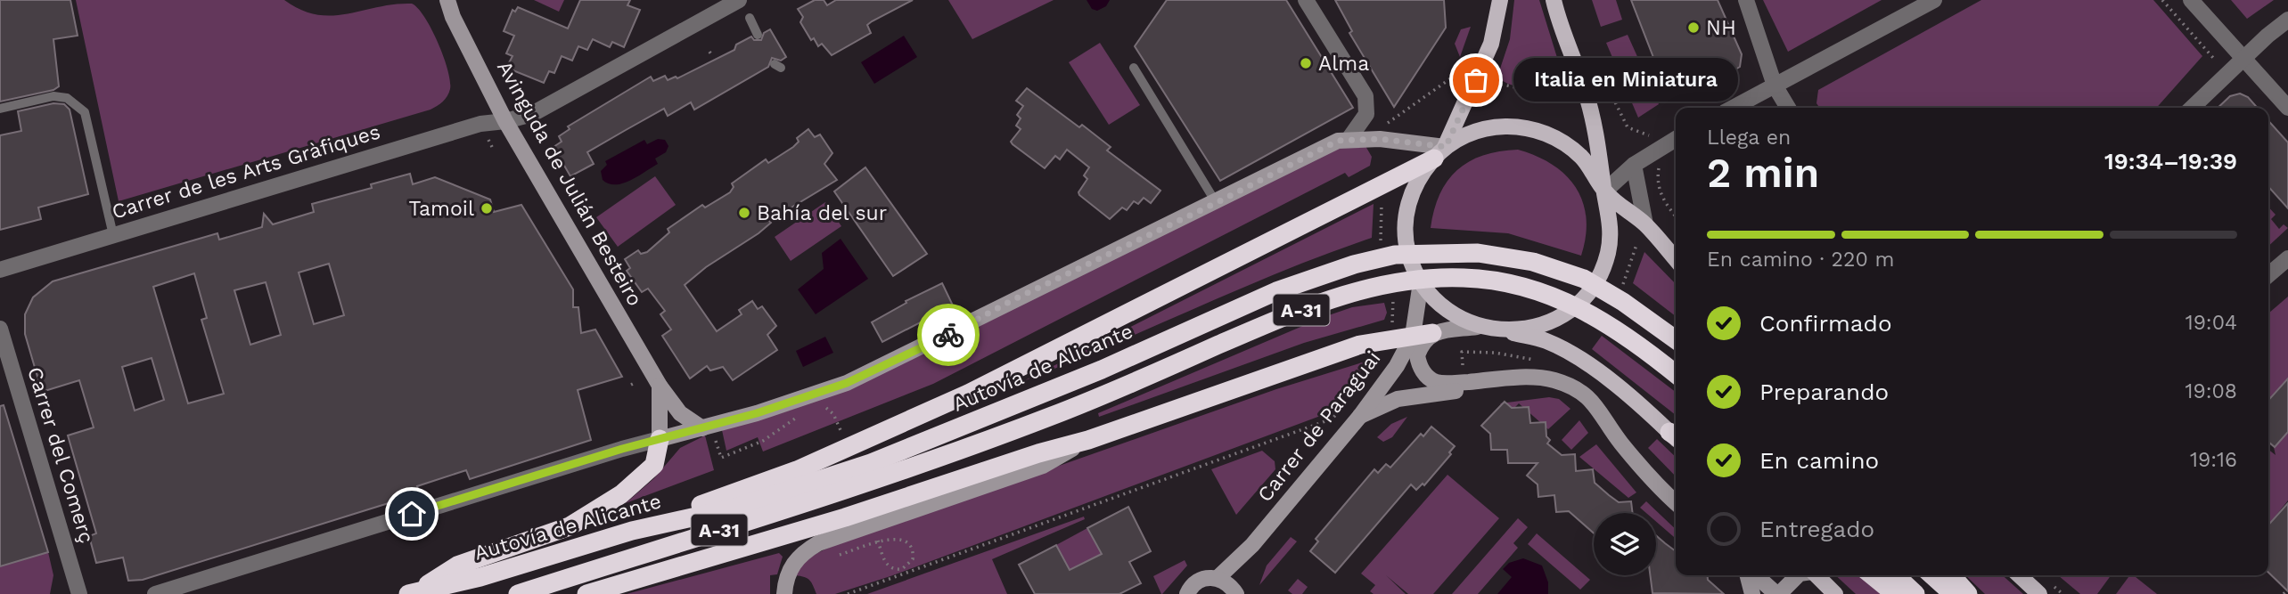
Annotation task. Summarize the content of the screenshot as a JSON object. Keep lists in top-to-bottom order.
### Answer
{
  "streets": {
    "highway": ["A-31", "Autovía de Alicante"],
    "street": [
      "Carrer de les Arts Gràfiques",
      "Avinguda de Julián Besteiro",
      "Carrer de Paraguai",
      "Carrer del Comerç"
    ]
  },
  "crossings": [
    ["Carrer de les Arts Gràfiques", "Avinguda de Julián Besteiro"]
  ],
  "places": [
    "NH",
    "Alma",
    "Italia en Miniatura",
    "Tamoil",
    "Bahía del sur"
  ],
  "page": {
    "bubble": "Italia en Miniatura",
    "heading": ["2 min", "Llega en", "19:34–19:39"],
    "bar": "En camino · 220 m",
    "list": [
      ["Confirmado", "19:04"],
      ["Preparando", "19:08"],
      ["En camino", "19:16"],
      "Entregado"
    ]
  }
}
